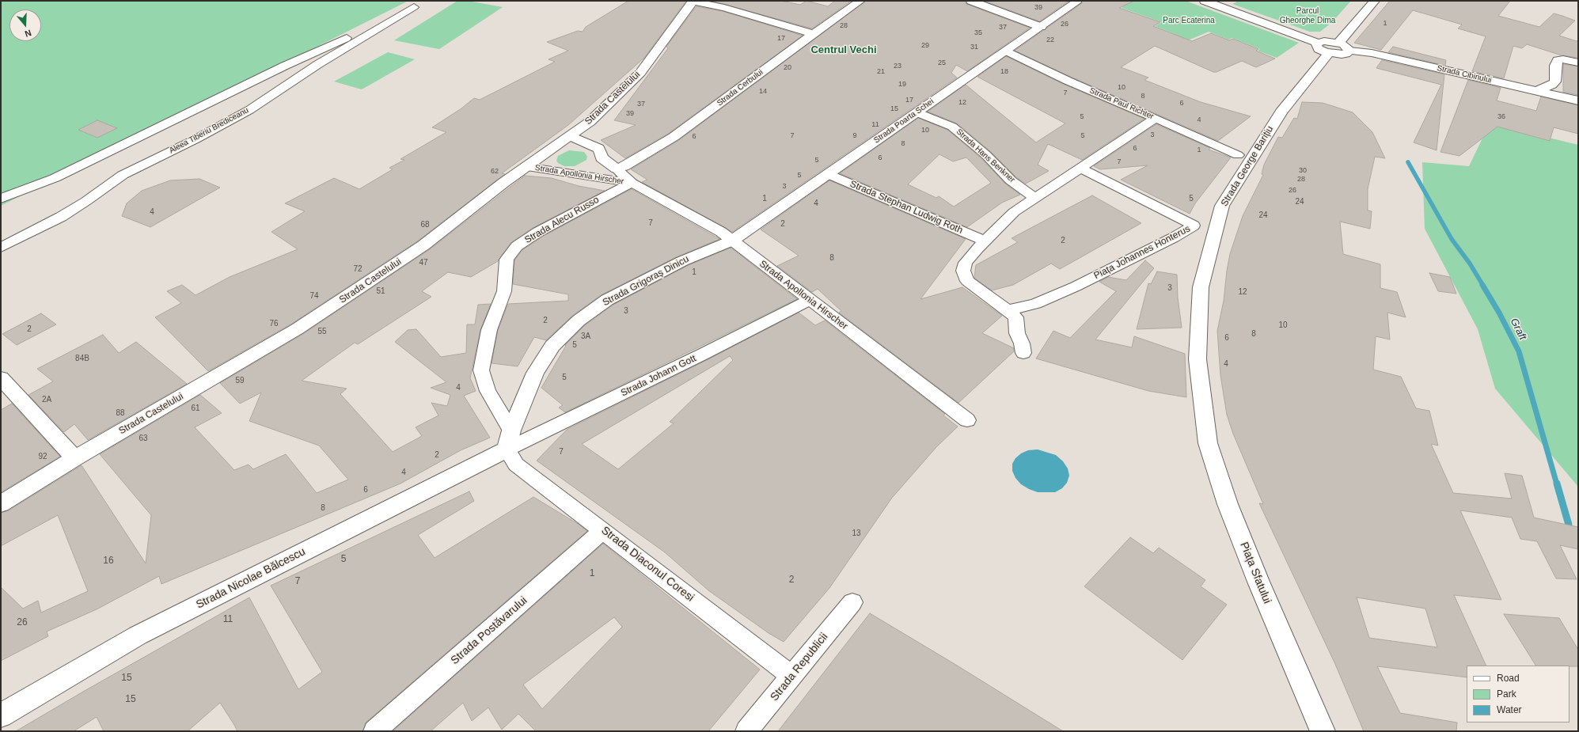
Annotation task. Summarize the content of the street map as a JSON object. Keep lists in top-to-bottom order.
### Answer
{
  "streets": {
    "street": [
      "Strada Cibinului",
      "Strada Cerbului",
      "Strada Castelului",
      "Strada Paul Richter",
      "Strada Poarta Schei",
      "Aleea Tiberiu Brediceanu",
      "Strada Hans Benkner",
      "Strada George Barițiu",
      "Strada Apollonia Hirscher",
      "Strada Stephan Ludwig Roth",
      "Strada Alecu Russo",
      "Piața Johannes Honterus",
      "Strada Grigoraș Dinicu",
      "Strada Johann Gott",
      "Strada Diaconul Coresi",
      "Piața Sfatului",
      "Strada Nicolae Bălcescu",
      "Strada Postăvarului",
      "Strada Republicii"
    ]
  },
  "crossings": [
    ["Strada Cerbului", "Strada Apollonia Hirscher"],
    ["Strada Castelului", "Strada Apollonia Hirscher"],
    ["Strada Paul Richter", "Strada Poarta Schei"],
    ["Strada Poarta Schei", "Strada Hans Benkner"],
    ["Strada Poarta Schei", "Strada Apollonia Hirscher"],
    ["Strada Poarta Schei", "Strada Stephan Ludwig Roth"],
    ["Strada Poarta Schei", "Strada Grigoraș Dinicu"],
    ["Strada George Barițiu", "Piața Sfatului"],
    ["Strada Apollonia Hirscher", "Strada Alecu Russo"],
    ["Strada Apollonia Hirscher", "Strada Grigoraș Dinicu"],
    ["Strada Apollonia Hirscher", "Strada Johann Gott"],
    ["Strada Alecu Russo", "Strada Grigoraș Dinicu"],
    ["Strada Alecu Russo", "Strada Johann Gott"],
    ["Strada Alecu Russo", "Strada Diaconul Coresi"],
    ["Strada Alecu Russo", "Strada Nicolae Bălcescu"],
    ["Strada Grigoraș Dinicu", "Strada Johann Gott"],
    ["Strada Grigoraș Dinicu", "Strada Diaconul Coresi"],
    ["Strada Grigoraș Dinicu", "Strada Nicolae Bălcescu"],
    ["Strada Johann Gott", "Strada Diaconul Coresi"],
    ["Strada Johann Gott", "Strada Nicolae Bălcescu"],
    ["Strada Diaconul Coresi", "Strada Nicolae Bălcescu"],
    ["Strada Diaconul Coresi", "Strada Postăvarului"],
    ["Strada Diaconul Coresi", "Strada Republicii"]
  ],
  "districts": ["Centrul Vechi"],
  "water": ["Graft"],
  "parks": ["Parcul Gheorghe Dima", "Parc Ecaterina"],
  "house_numbers": [
    "39",
    "1",
    "26",
    "28",
    "37",
    "35",
    "17",
    "22",
    "29",
    "31",
    "25",
    "23",
    "20",
    "21",
    "18",
    "19",
    "10",
    "14",
    "7",
    "8",
    "17",
    "12",
    "6",
    "37",
    "15",
    "39",
    "5",
    "36",
    "4",
    "11",
    "10",
    "3",
    "7",
    "9",
    "5",
    "6",
    "8",
    "6",
    "1",
    "6",
    "5",
    "7",
    "30",
    "62",
    "5",
    "28",
    "3",
    "26",
    "1",
    "5",
    "24",
    "4",
    "4",
    "24",
    "7",
    "2",
    "68",
    "2",
    "8",
    "47",
    "72",
    "1",
    "3",
    "51",
    "12",
    "74",
    "3",
    "2",
    "76",
    "10",
    "2",
    "55",
    "8",
    "3A",
    "6",
    "5",
    "84B",
    "4",
    "5",
    "59",
    "4",
    "2A",
    "61",
    "88",
    "63",
    "7",
    "2",
    "92",
    "4",
    "6",
    "8",
    "13",
    "5",
    "16",
    "1",
    "2",
    "7",
    "11",
    "26",
    "15",
    "15"
  ],
  "legend": ["Road", "Park", "Water"],
  "north": "bottom"
}
